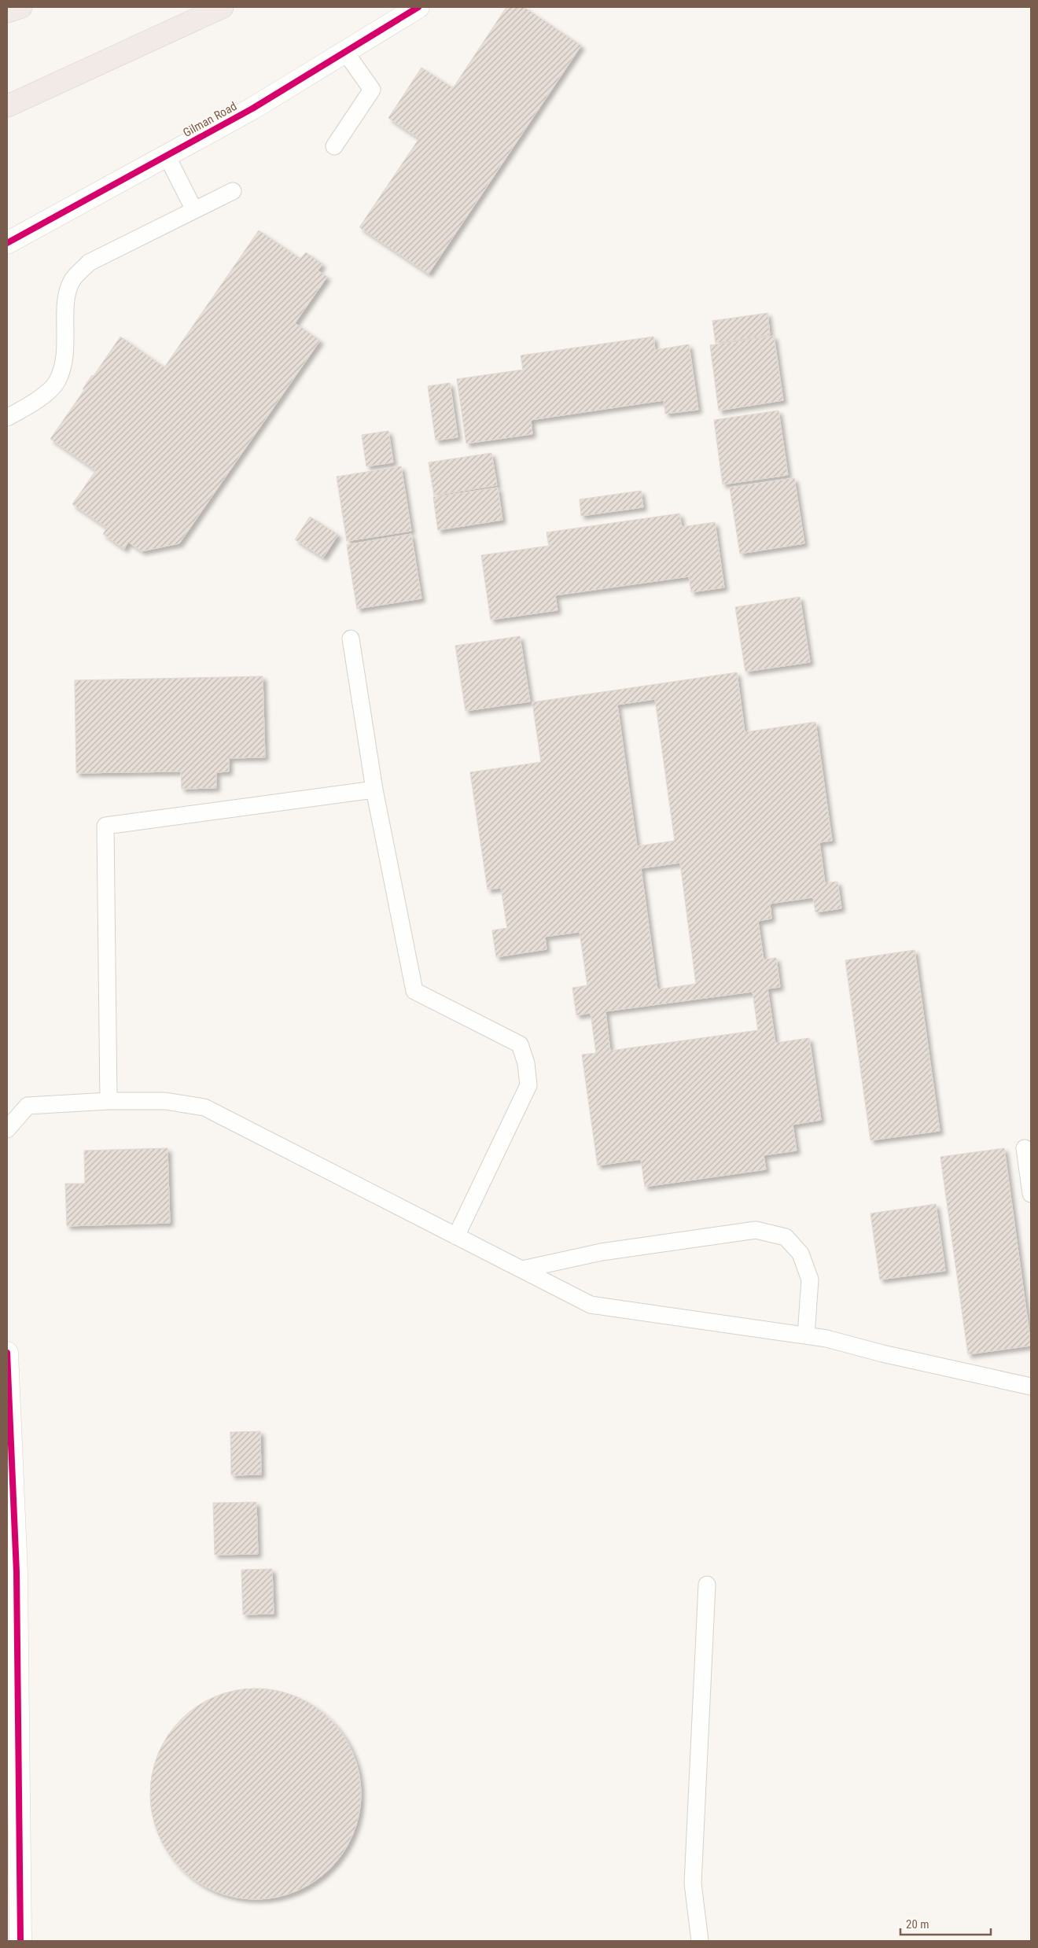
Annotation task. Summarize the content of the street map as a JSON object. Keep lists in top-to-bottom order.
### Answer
{
  "streets": {
    "street": ["Gilman Road"]
  },
  "scale_bar": "20 m"
}
